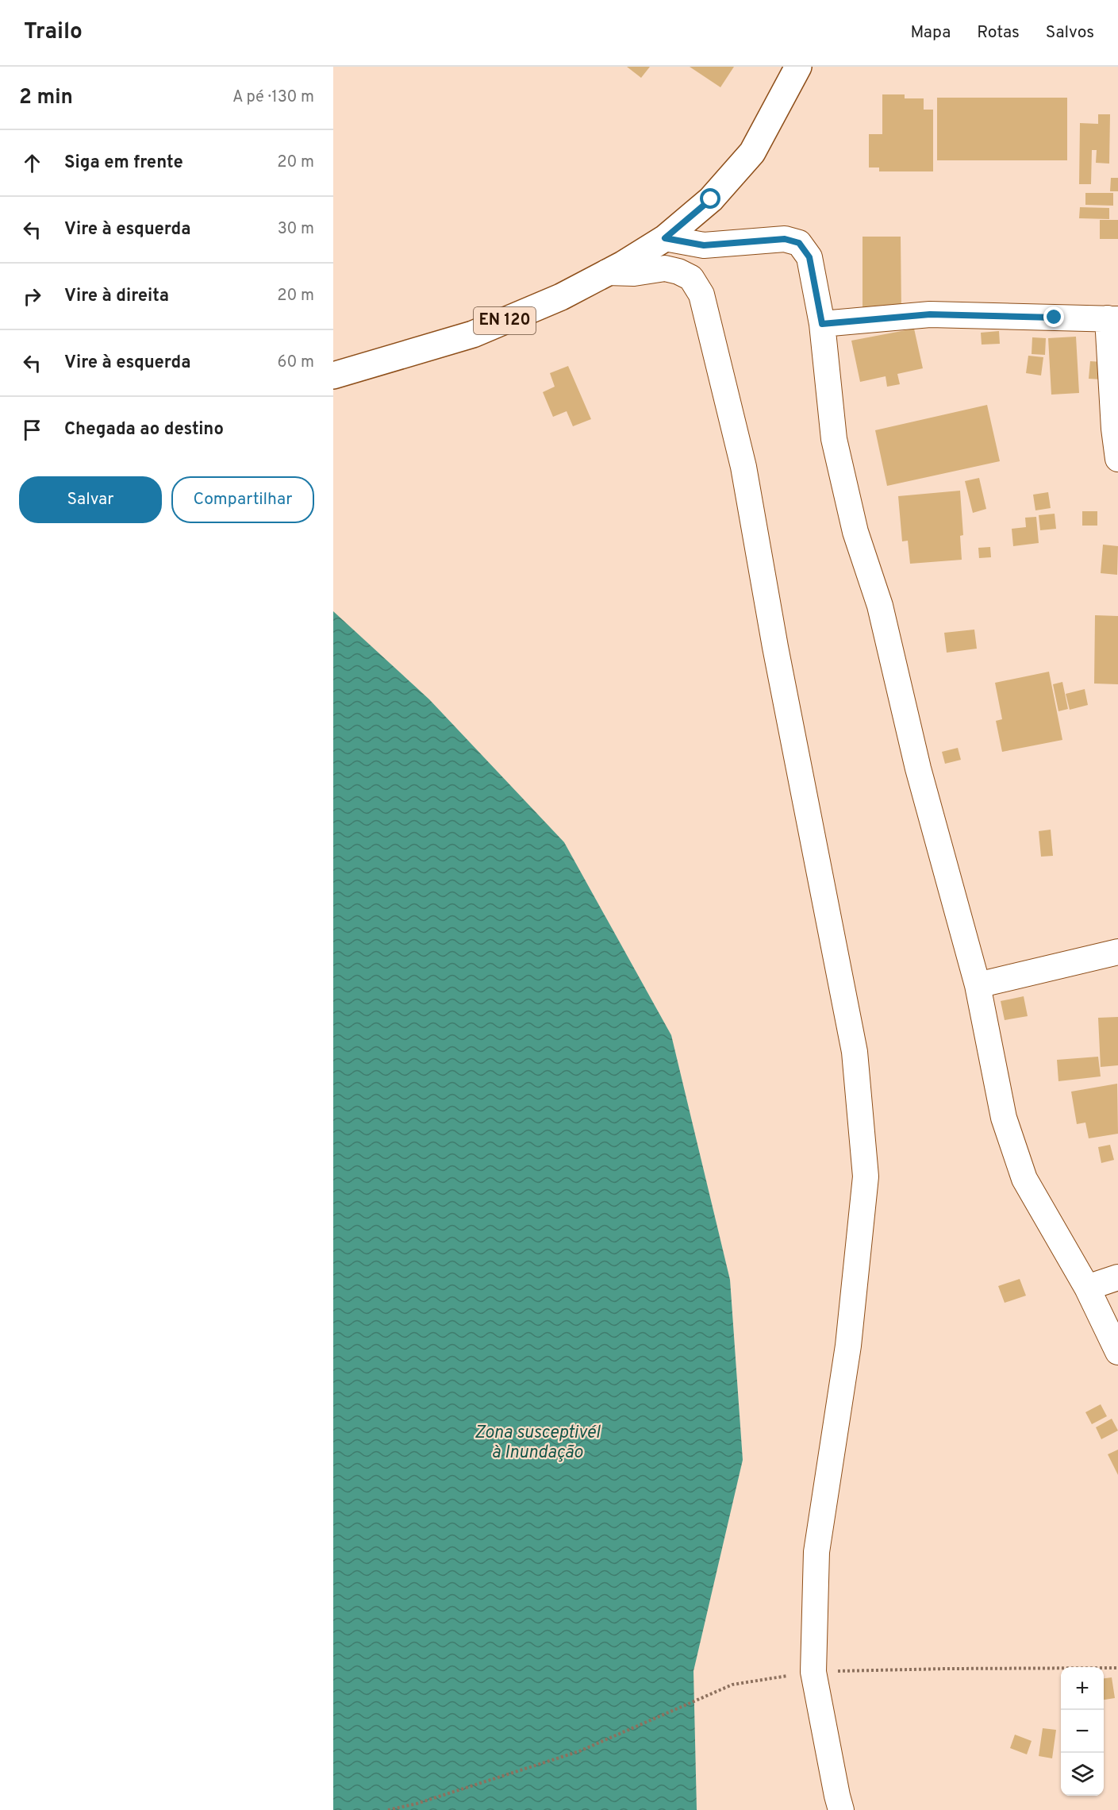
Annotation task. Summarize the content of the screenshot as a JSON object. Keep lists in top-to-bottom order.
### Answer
{
  "streets": {
    "main road": ["EN 120"]
  },
  "water": ["Zona susceptivél à Inundação"],
  "page": {
    "header": "Trailo",
    "nav": ["Mapa", "Rotas", "Salvos"],
    "heading": ["2 min", "A pé · 130 m"],
    "list": [
      ["Siga em frente", "20 m"],
      ["Vire à esquerda", "30 m"],
      ["Vire à direita", "20 m"],
      ["Vire à esquerda", "60 m"],
      "Chegada ao destino"
    ],
    "buttons": ["Salvar", "Compartilhar"],
    "map_buttons": ["+", "−"]
  }
}
